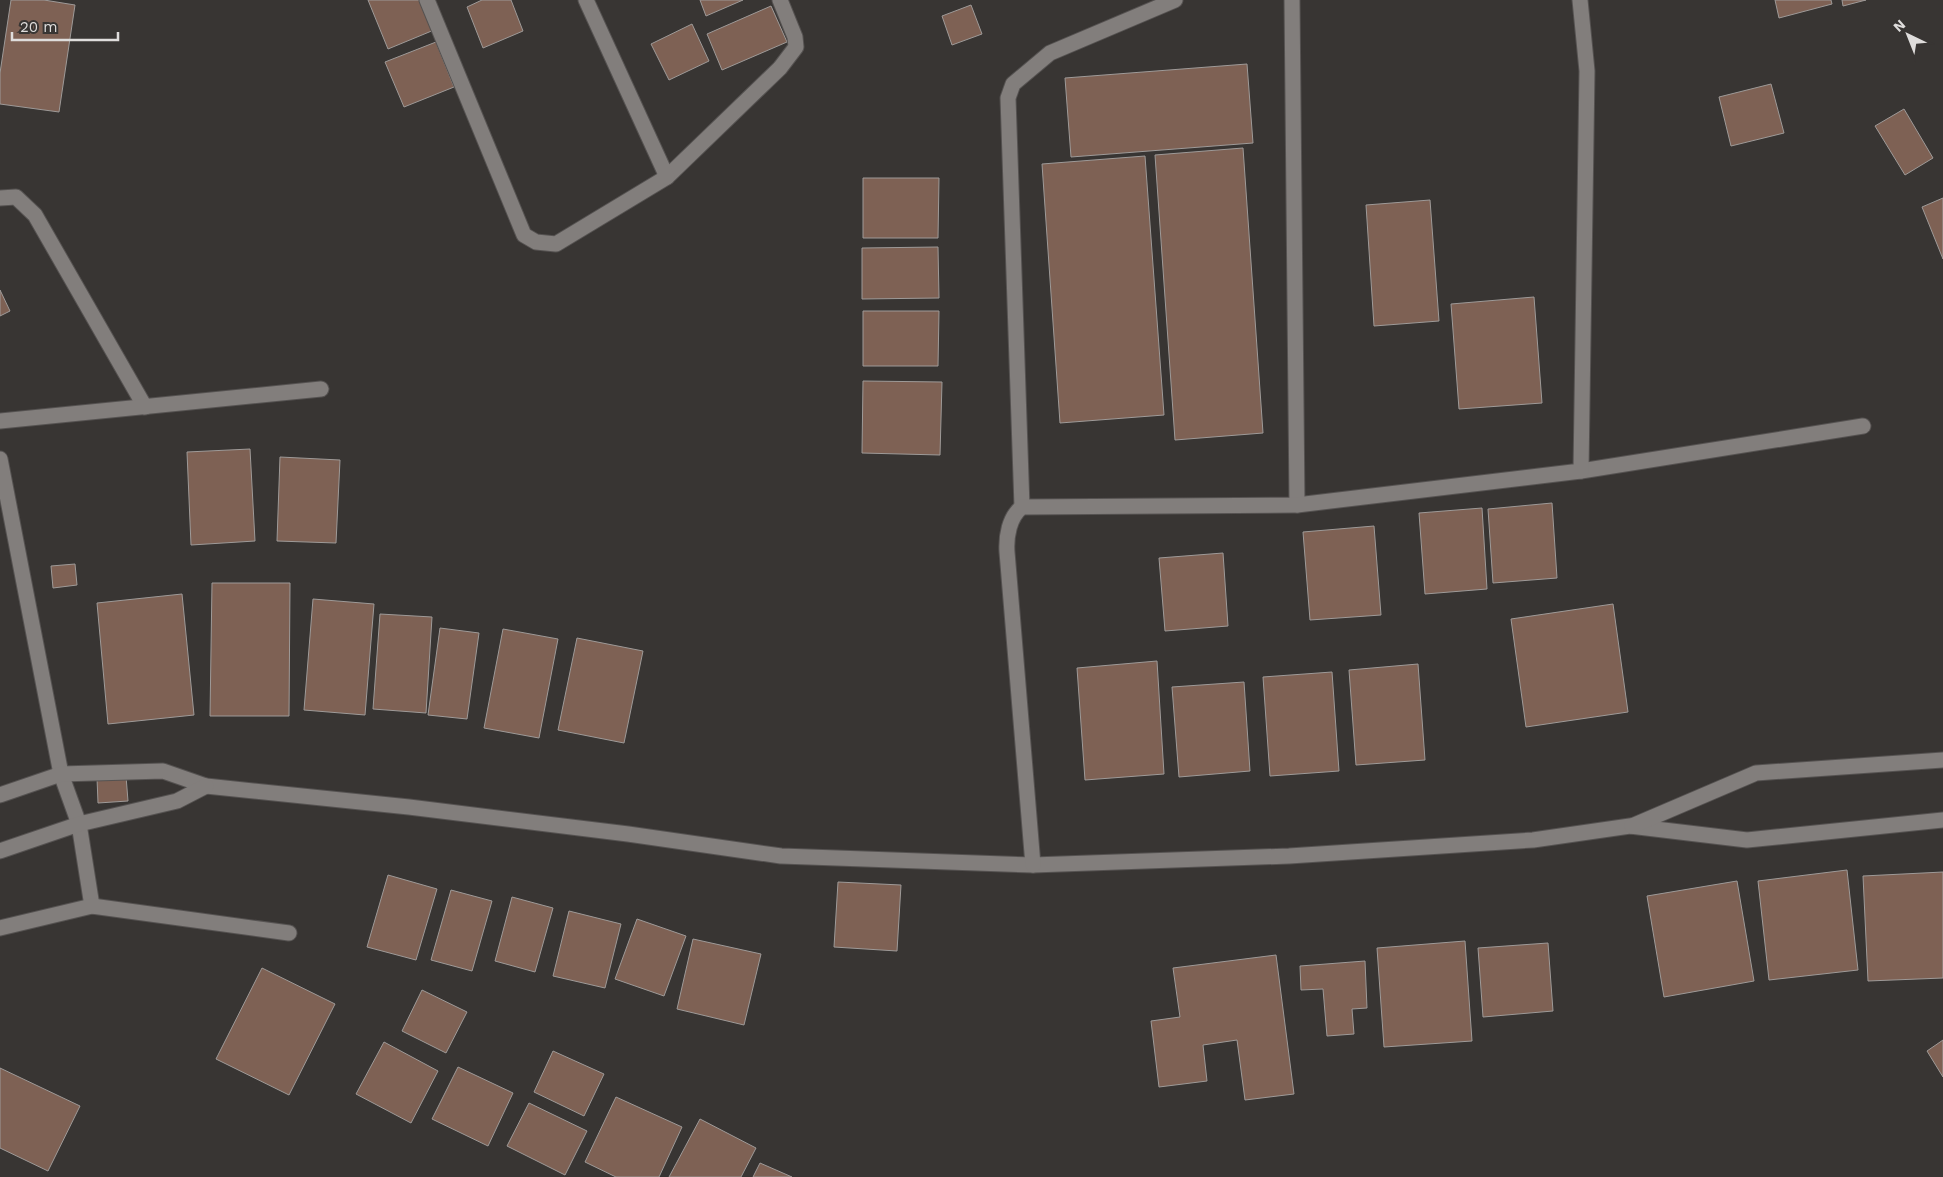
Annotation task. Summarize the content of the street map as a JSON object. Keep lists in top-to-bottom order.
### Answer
{
  "scale_bar": "20 m",
  "north": "top left"
}
